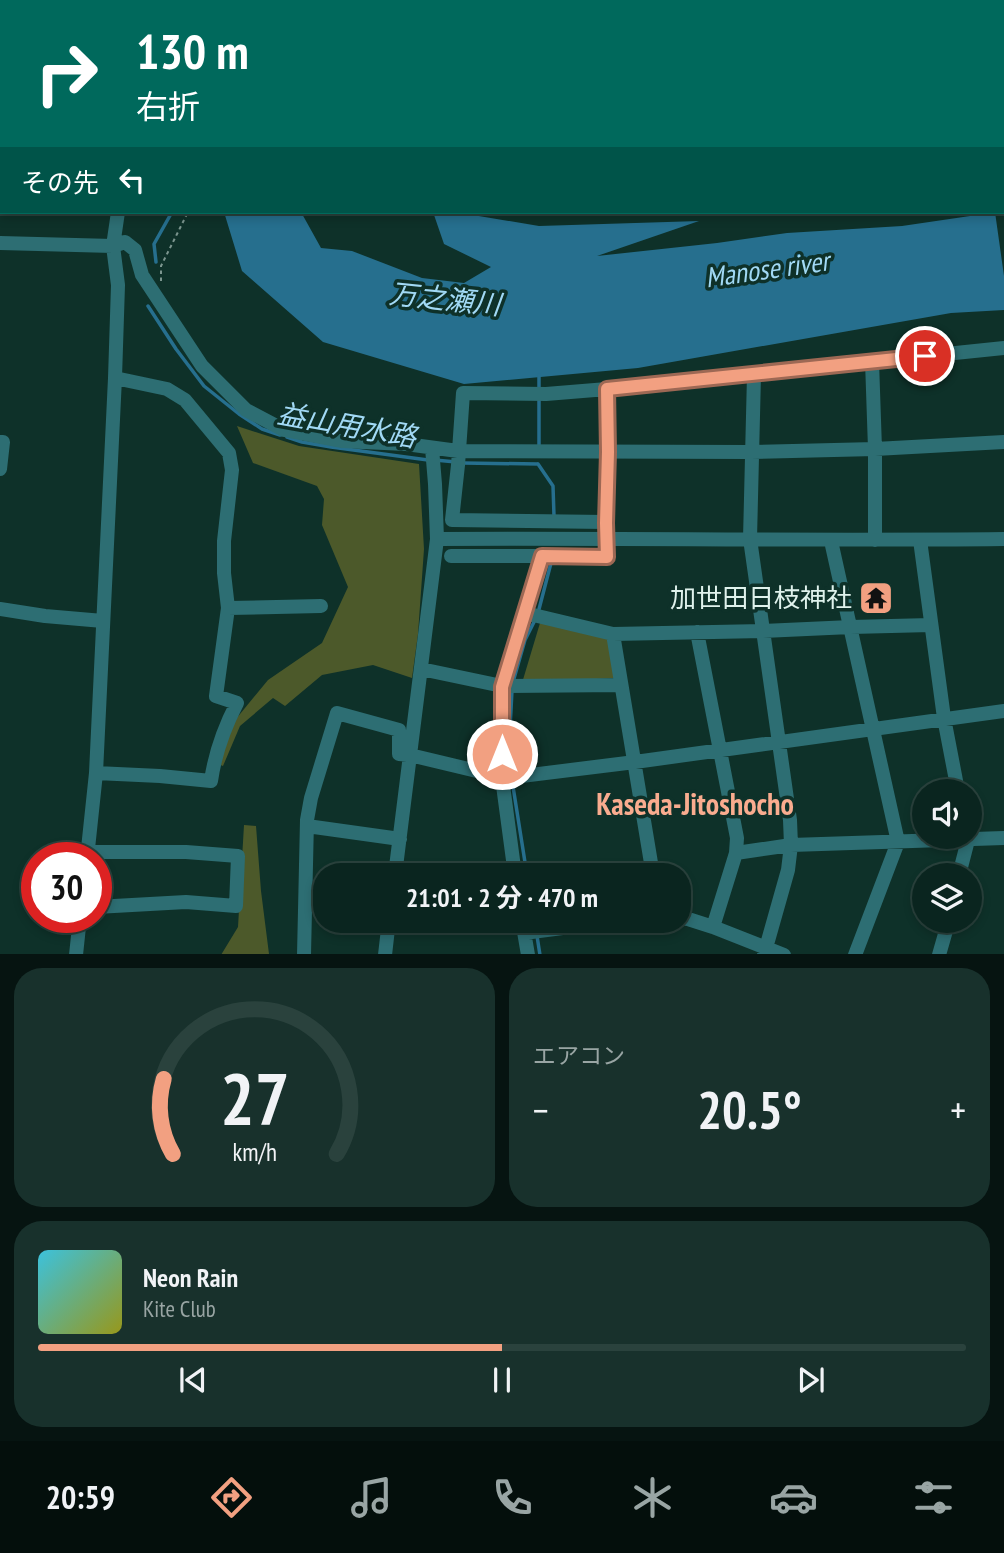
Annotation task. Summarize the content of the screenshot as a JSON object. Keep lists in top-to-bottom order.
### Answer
{
  "districts": ["Kaseda-Jitoshocho"],
  "water": ["Manose river", "万之瀬川", "益山用水路"],
  "places": {
    "temple": ["加世田日枝神社"]
  },
  "page": {
    "turn": ["130 m", "右折"],
    "then": "その先",
    "limit": "30",
    "trip": "21:01 · 2 分 · 470 m",
    "tile": "エアコン",
    "heat": ["−", "20.5°", "+"],
    "song": ["Neon Rain", "Kite Club"],
    "tabs": "20:59",
    "gauge": ["27", "km/h"]
  }
}
